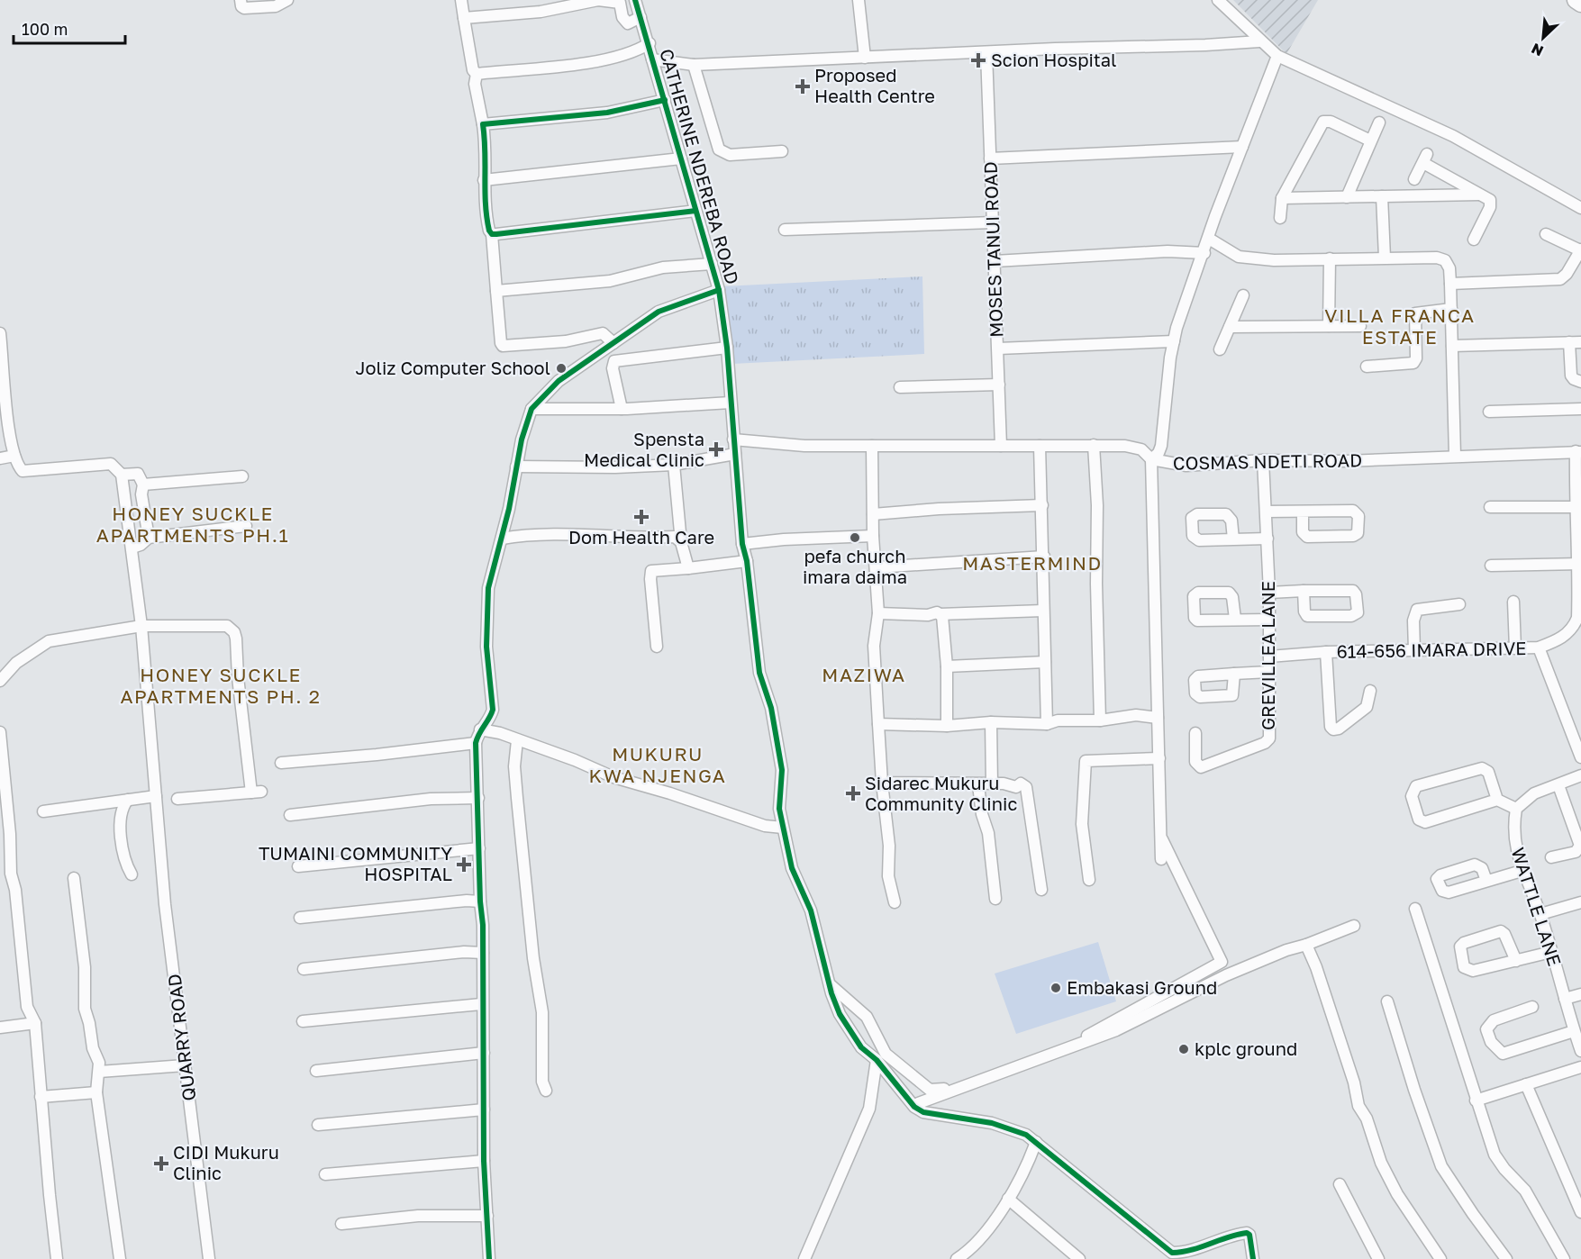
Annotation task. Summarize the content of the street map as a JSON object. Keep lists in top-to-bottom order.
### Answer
{
  "streets": {
    "street": [
      "CATHERINE NDEREBA ROAD",
      "MOSES TANUI ROAD",
      "COSMAS NDETI ROAD",
      "614-656 IMARA DRIVE",
      "GREVILLEA LANE",
      "WATTLE LANE",
      "QUARRY ROAD"
    ]
  },
  "crossings": [
    ["CATHERINE NDEREBA ROAD", "COSMAS NDETI ROAD"],
    ["MOSES TANUI ROAD", "COSMAS NDETI ROAD"],
    ["COSMAS NDETI ROAD", "614-656 IMARA DRIVE"],
    ["COSMAS NDETI ROAD", "GREVILLEA LANE"],
    ["614-656 IMARA DRIVE", "GREVILLEA LANE"]
  ],
  "districts": [
    "VILLA FRANCA ESTATE",
    "HONEY SUCKLE APARTMENTS PH.1",
    "MASTERMIND",
    "HONEY SUCKLE APARTMENTS PH. 2",
    "MAZIWA",
    "MUKURU KWA NJENGA"
  ],
  "places": {
    "health": [
      "Scion Hospital",
      "Proposed Health Centre",
      "Spensta Medical Clinic",
      "Dom Health Care",
      "Sidarec Mukuru Community Clinic",
      "TUMAINI COMMUNITY HOSPITAL",
      "CIDI Mukuru Clinic"
    ],
    "other": [
      "Joliz Computer School",
      "pefa church imara daima",
      "Embakasi Ground",
      "kplc ground"
    ]
  },
  "scale_bar": "100 m",
  "north": "bottom left"
}
